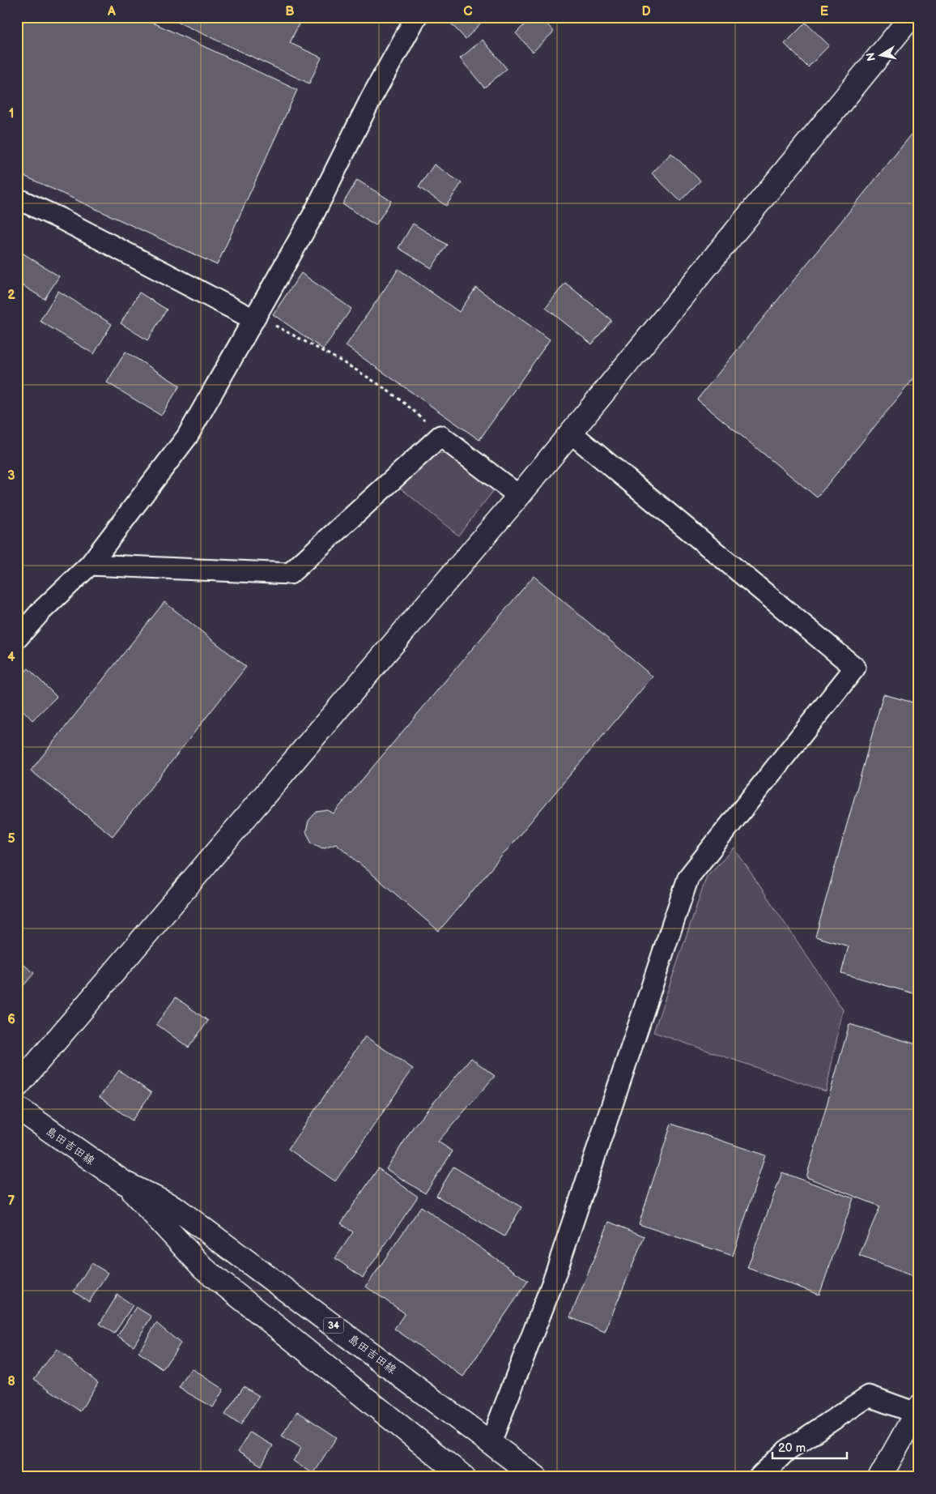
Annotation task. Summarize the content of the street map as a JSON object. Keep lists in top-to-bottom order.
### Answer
{
  "streets": {
    "street": ["島田吉田線", "34"]
  },
  "scale_bar": "20 m",
  "north": "left",
  "grid": {
    "columns": [
      "A",
      "B",
      "C",
      "D",
      "E"
    ],
    "rows": [
      "1",
      "2",
      "3",
      "4",
      "5",
      "6",
      "7",
      "8"
    ]
  }
}
